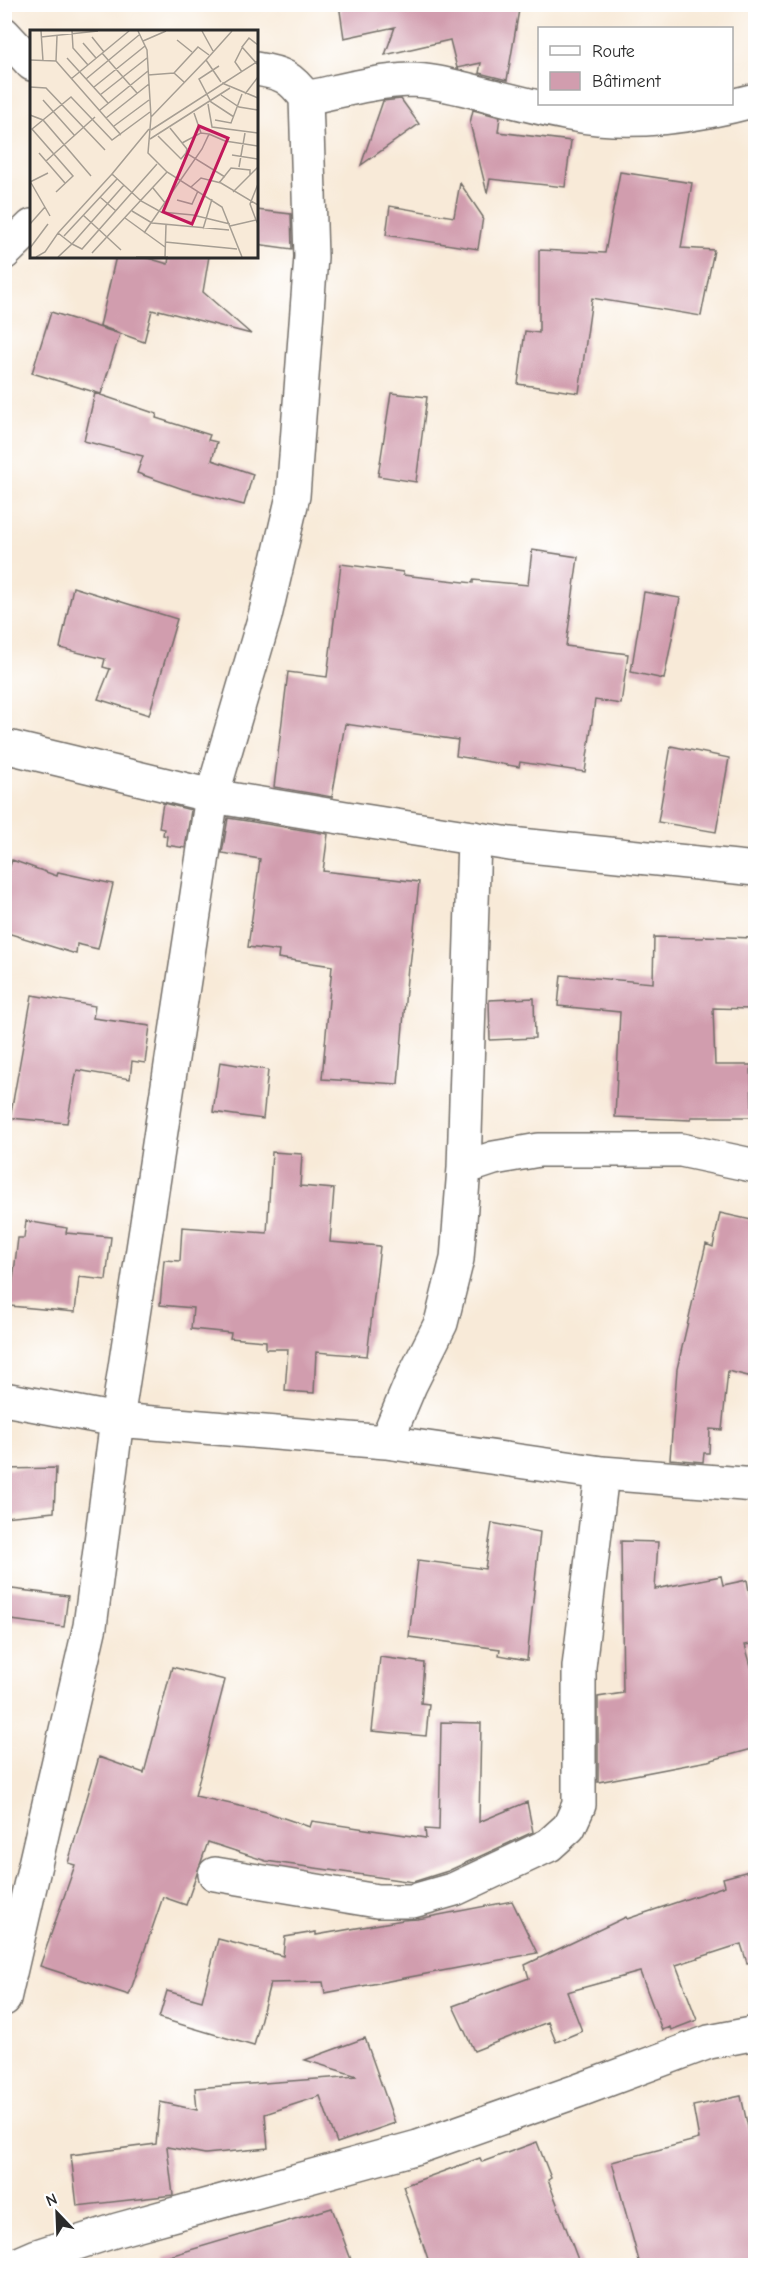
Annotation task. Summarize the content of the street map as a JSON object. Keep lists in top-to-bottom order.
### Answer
{
  "legend": ["Route", "Bâtiment"],
  "north": "top left"
}
